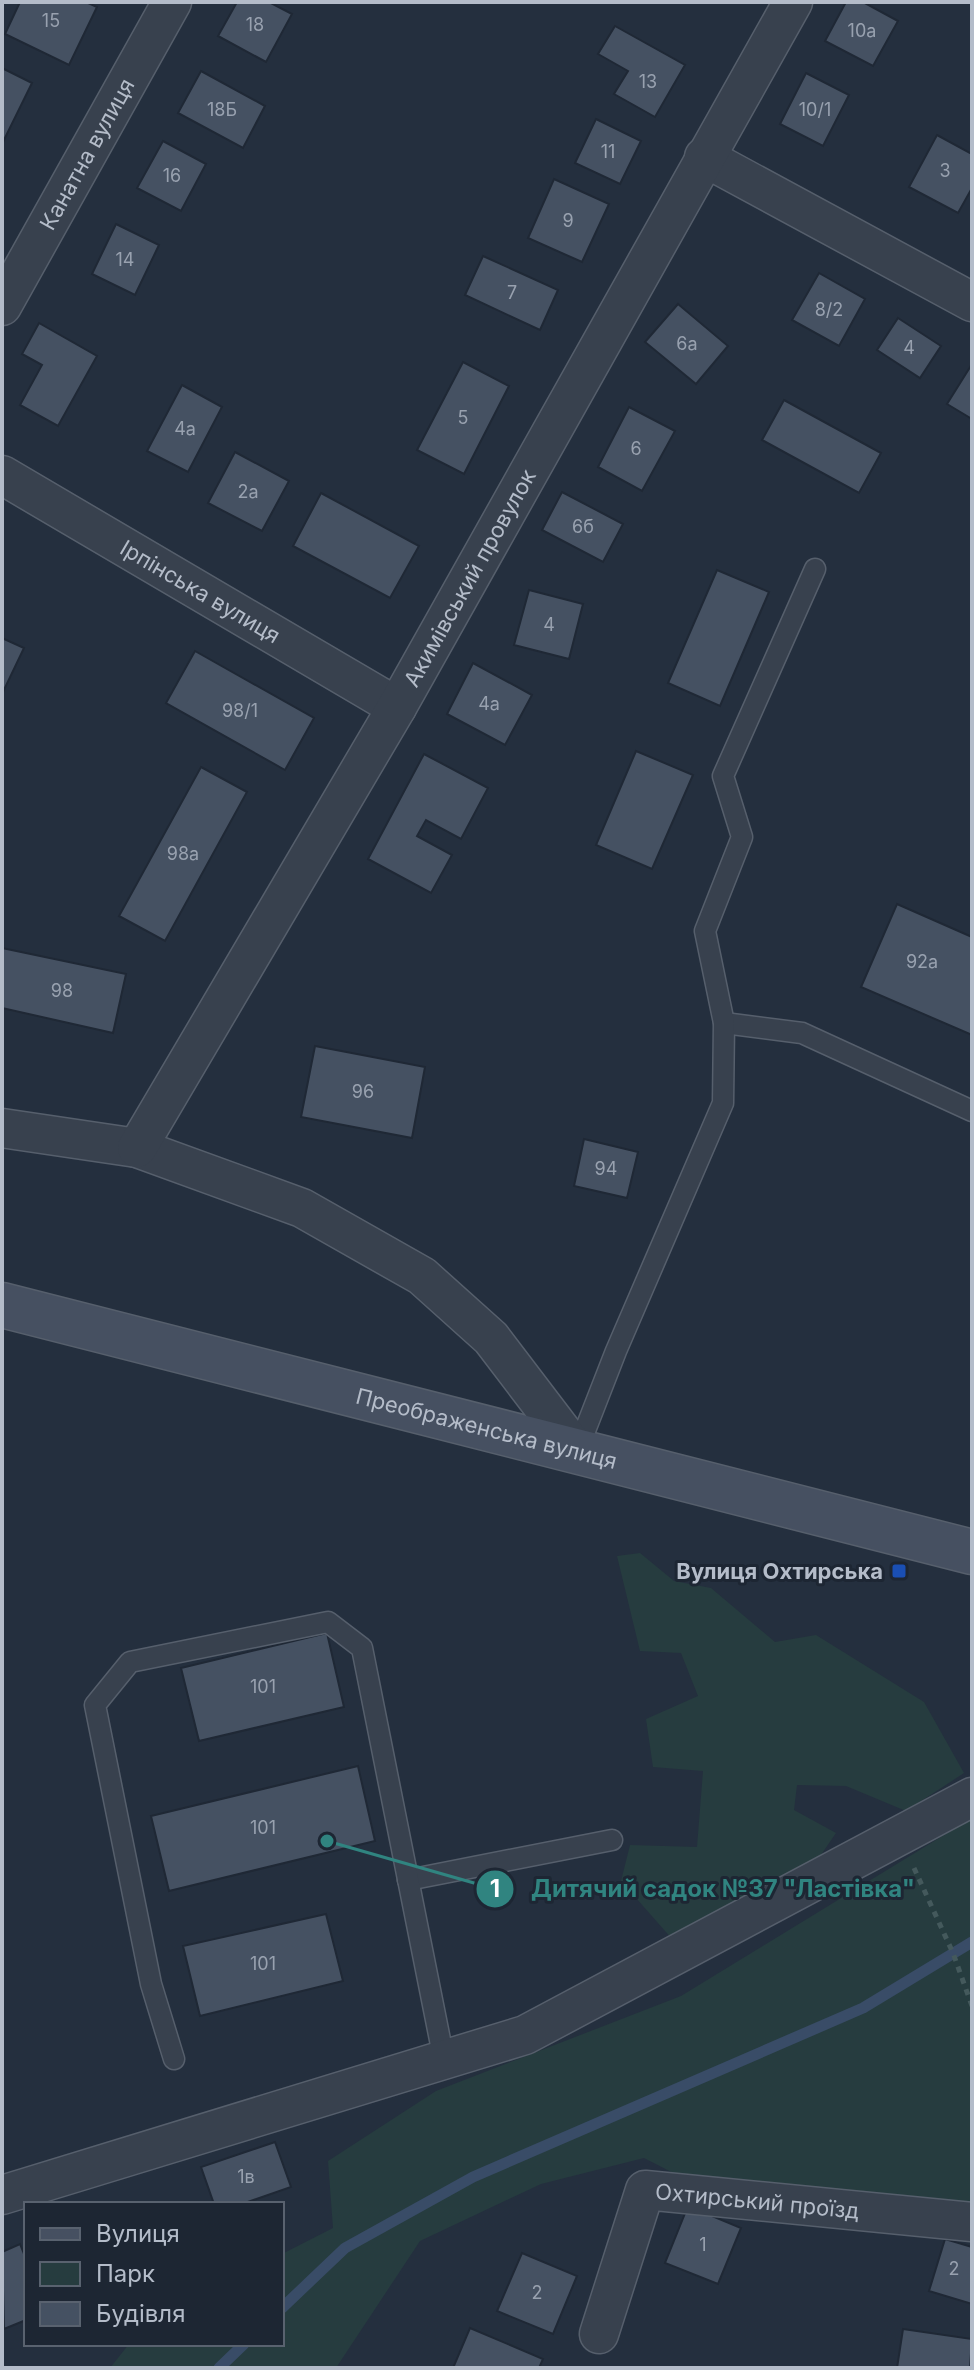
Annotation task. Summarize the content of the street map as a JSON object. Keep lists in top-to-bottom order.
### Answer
{
  "streets": {
    "main road": ["Преображенська вулиця"],
    "street": [
      "Канатна вулиця",
      "Акимівський провулок",
      "Ірпінська вулиця",
      "Охтирський проїзд"
    ]
  },
  "crossings": [
    ["Акимівський провулок", "Ірпінська вулиця"]
  ],
  "places": {
    "transit": ["Вулиця Охтирська"],
    "other": ["Дитячий садок №37 \"Ластівка\""]
  },
  "house_numbers": [
    "15",
    "18",
    "10а",
    "13",
    "18Б",
    "10/1",
    "11",
    "3",
    "16",
    "9",
    "14",
    "7",
    "8/2",
    "6а",
    "4",
    "5",
    "4а",
    "6",
    "2а",
    "6б",
    "4",
    "4а",
    "98/1",
    "98а",
    "92а",
    "98",
    "96",
    "94",
    "101",
    "101",
    "101",
    "1в",
    "1",
    "2",
    "2"
  ],
  "legend": ["Вулиця", "Парк", "Будівля"]
}
